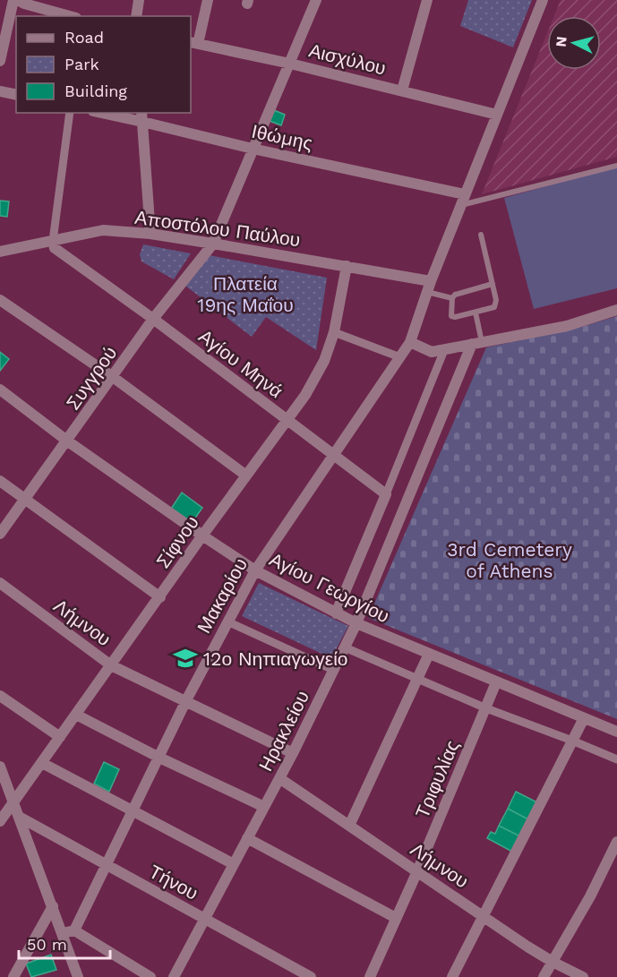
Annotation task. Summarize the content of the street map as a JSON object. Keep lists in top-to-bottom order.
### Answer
{
  "streets": {
    "street": [
      "Αισχύλου",
      "Ιθώμης",
      "Αποστόλου Παύλου",
      "Αγίου Μηνά",
      "Συγγρού",
      "Σίφνου",
      "Αγίου Γεωργίου",
      "Μακαρίου",
      "Λήμνου",
      "Ηρακλείου",
      "Τριφυλίας",
      "Τήνου"
    ]
  },
  "crossings": [
    ["Αισχύλου", "Συγγρού"],
    ["Αισχύλου", "Μακαρίου"],
    ["Ιθώμης", "Συγγρού"],
    ["Ιθώμης", "Μακαρίου"],
    ["Αποστόλου Παύλου", "Αγίου Μηνά"],
    ["Αποστόλου Παύλου", "Συγγρού"],
    ["Αποστόλου Παύλου", "Σίφνου"],
    ["Αποστόλου Παύλου", "Μακαρίου"],
    ["Αγίου Μηνά", "Συγγρού"],
    ["Αγίου Μηνά", "Σίφνου"],
    ["Αγίου Μηνά", "Μακαρίου"],
    ["Συγγρού", "Αγίου Γεωργίου"],
    ["Σίφνου", "Αγίου Γεωργίου"],
    ["Σίφνου", "Λήμνου"],
    ["Αγίου Γεωργίου", "Μακαρίου"],
    ["Αγίου Γεωργίου", "Ηρακλείου"],
    ["Αγίου Γεωργίου", "Τριφυλίας"],
    ["Μακαρίου", "Λήμνου"],
    ["Μακαρίου", "Τήνου"],
    ["Λήμνου", "Ηρακλείου"],
    ["Λήμνου", "Τριφυλίας"],
    ["Ηρακλείου", "Τήνου"]
  ],
  "parks": ["Πλατεία 19ης Μαΐου", "3rd Cemetery of Athens"],
  "places": {
    "school or university": ["12ο Νηπιαγωγείο"]
  },
  "legend": ["Road", "Park", "Building"],
  "scale_bar": "50 m",
  "north": "left"
}
